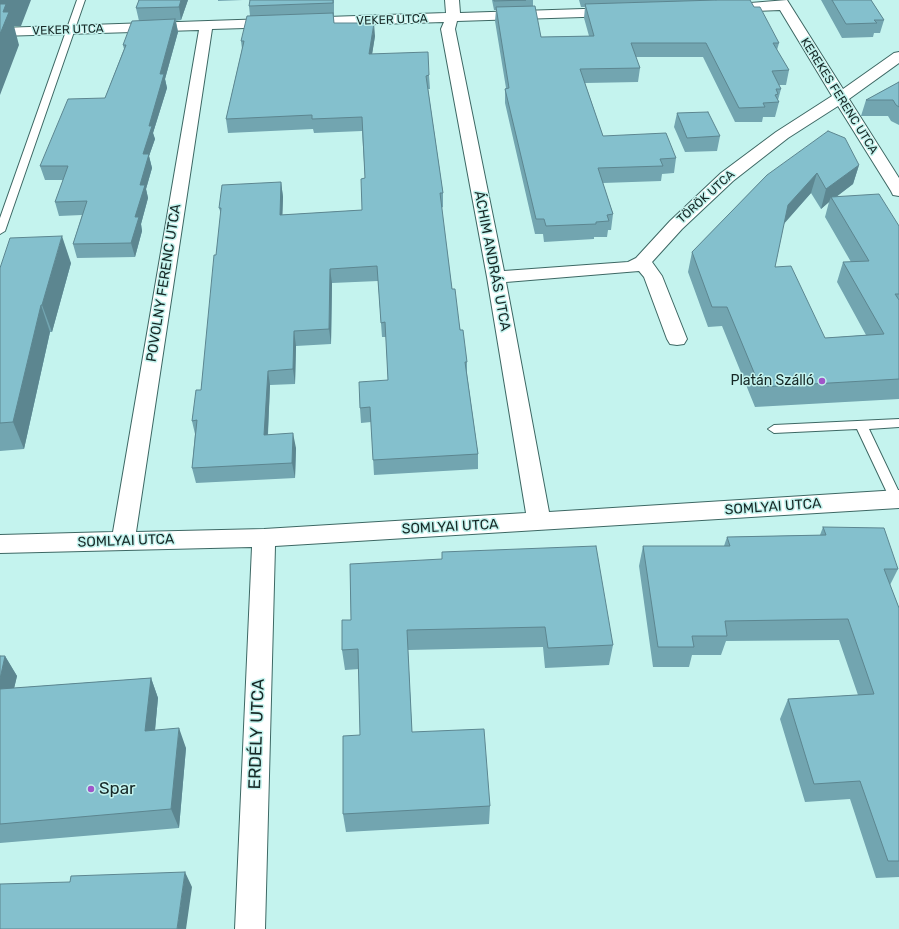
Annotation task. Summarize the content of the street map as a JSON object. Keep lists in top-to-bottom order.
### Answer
{
  "streets": {
    "street": [
      "VEKER UTCA",
      "KEREKES FERENC UTCA",
      "TÖRÖK UTCA",
      "ÁCHIM ANDRÁS UTCA",
      "POVOLNY FERENC UTCA",
      "SOMLYAI UTCA",
      "ERDÉLY UTCA"
    ]
  },
  "crossings": [
    ["VEKER UTCA", "ÁCHIM ANDRÁS UTCA"],
    ["VEKER UTCA", "POVOLNY FERENC UTCA"],
    ["KEREKES FERENC UTCA", "TÖRÖK UTCA"],
    ["ÁCHIM ANDRÁS UTCA", "SOMLYAI UTCA"],
    ["POVOLNY FERENC UTCA", "SOMLYAI UTCA"],
    ["SOMLYAI UTCA", "ERDÉLY UTCA"]
  ],
  "places": ["Platán Szálló", "Spar"]
}
